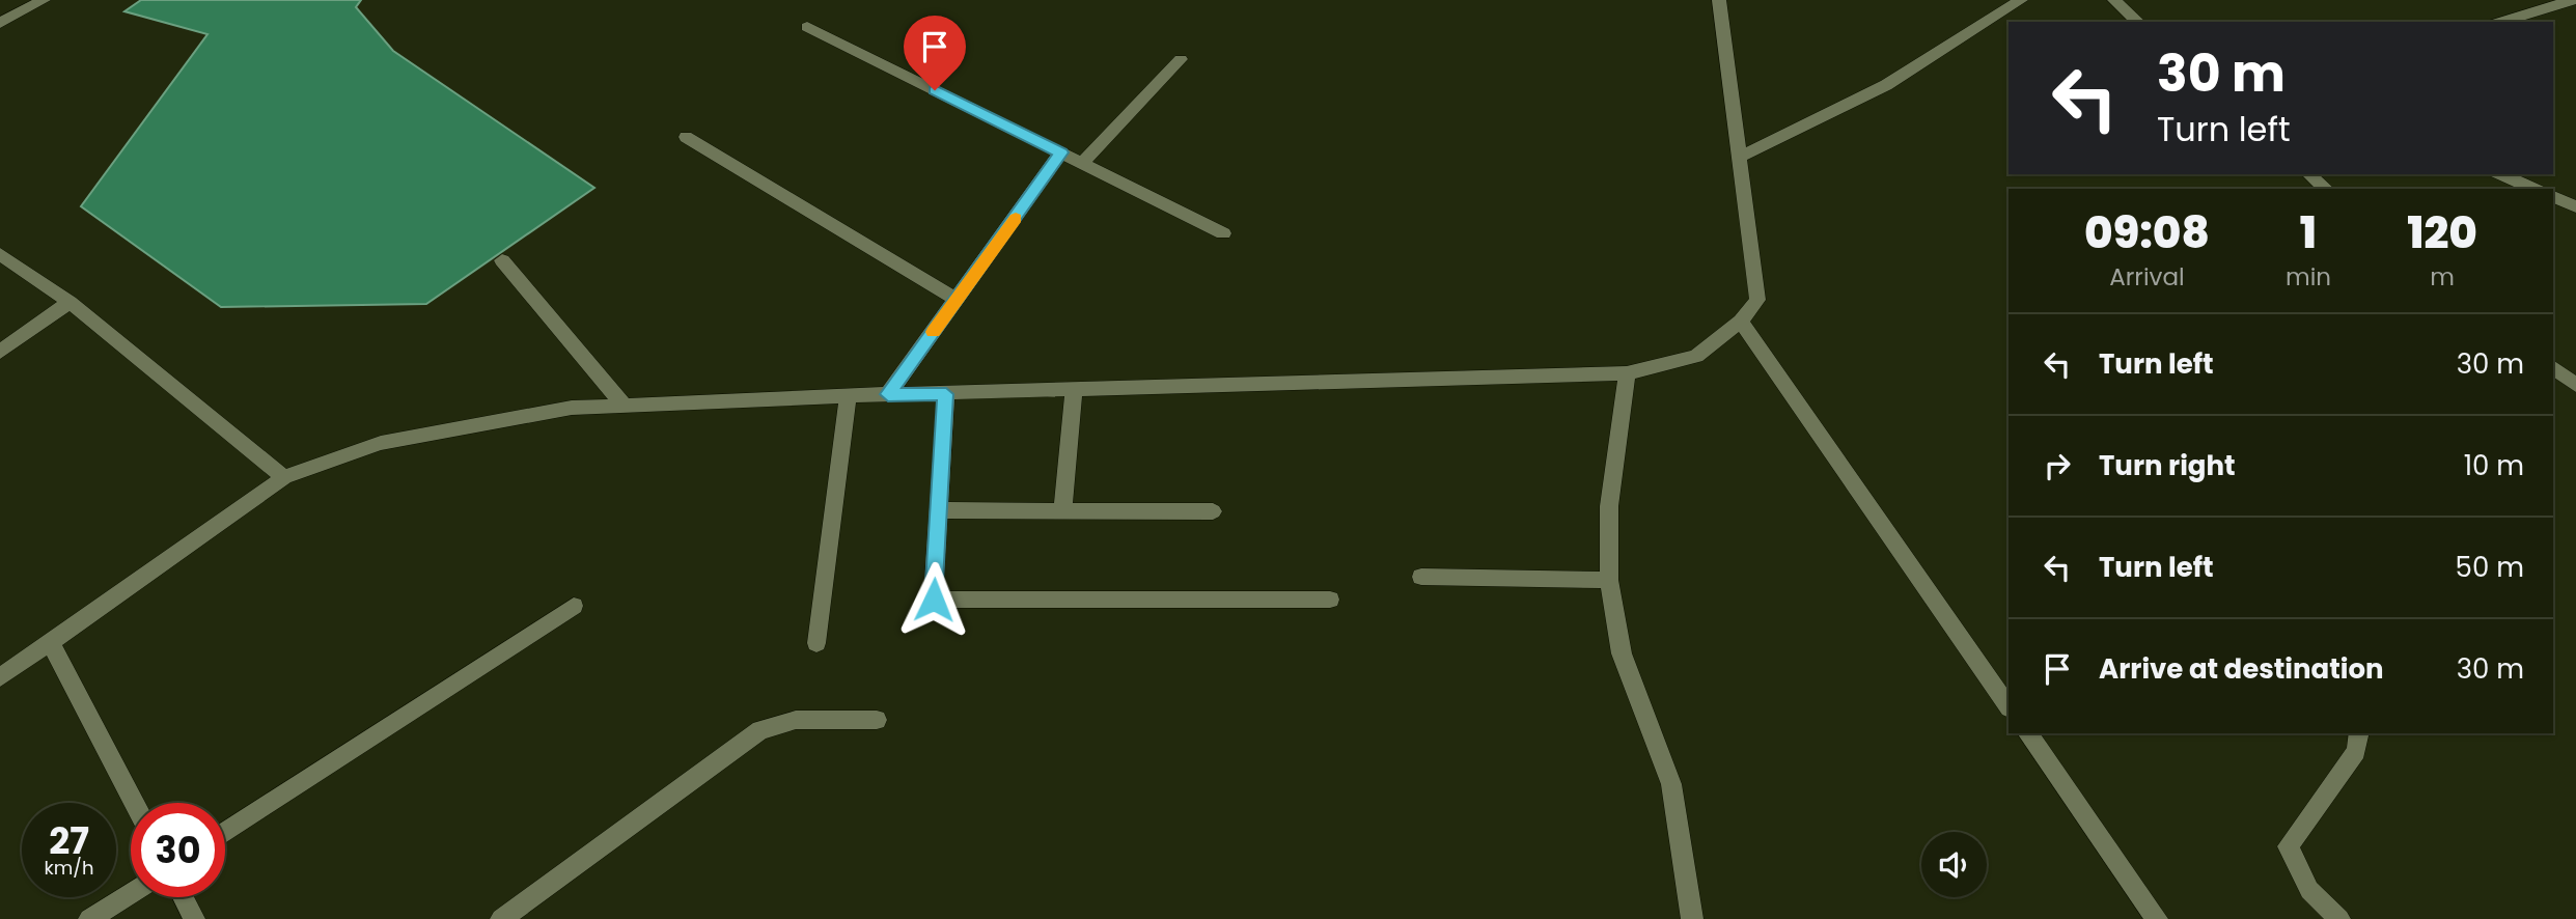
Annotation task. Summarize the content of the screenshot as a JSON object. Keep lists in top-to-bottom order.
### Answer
{
  "page": {
    "turn": ["30 m", "Turn left"],
    "eta": [
      "09:08",
      "Arrival",
      "1",
      "min",
      "120",
      "m"
    ],
    "list": [
      {
        "name": "Turn left",
        "value": "30 m"
      },
      {
        "name": "Turn right",
        "value": "10 m"
      },
      {
        "name": "Turn left",
        "value": "50 m"
      },
      {
        "name": "Arrive at destination",
        "value": "30 m"
      }
    ],
    "speed": "27 km/h",
    "limit": "30"
  }
}
